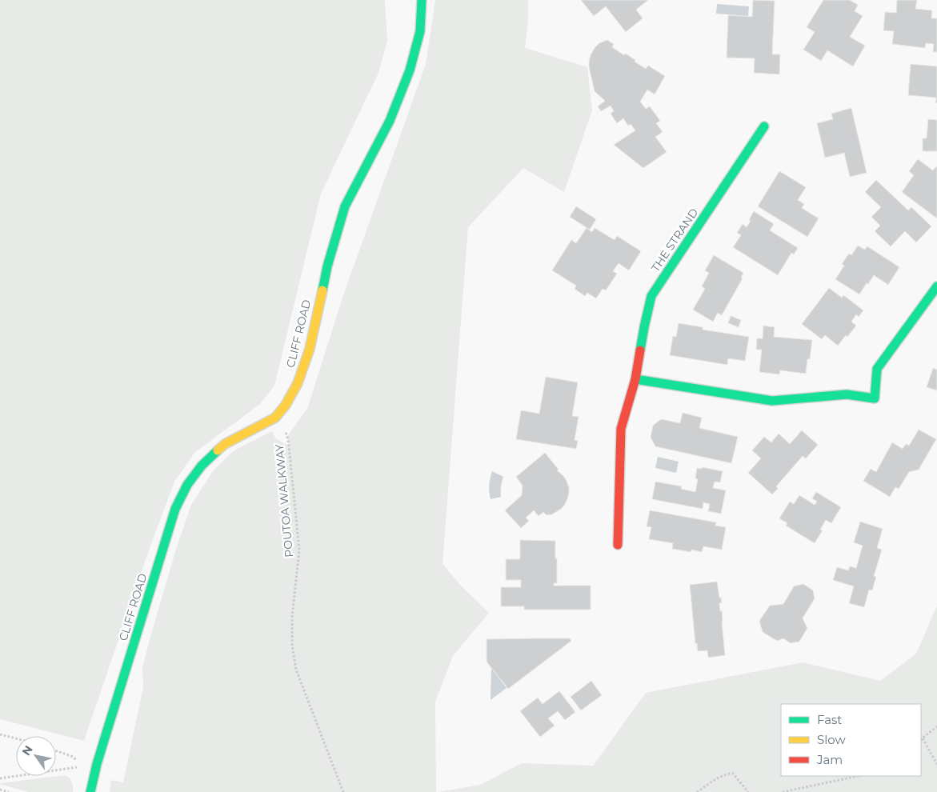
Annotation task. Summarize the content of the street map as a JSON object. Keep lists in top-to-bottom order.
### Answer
{
  "streets": {
    "street": ["THE STRAND", "CLIFF ROAD"],
    "path": ["POUTOA WALKWAY"]
  },
  "crossings": [
    ["CLIFF ROAD", "POUTOA WALKWAY"]
  ],
  "legend": ["Fast", "Slow", "Jam"],
  "north": "top left"
}
